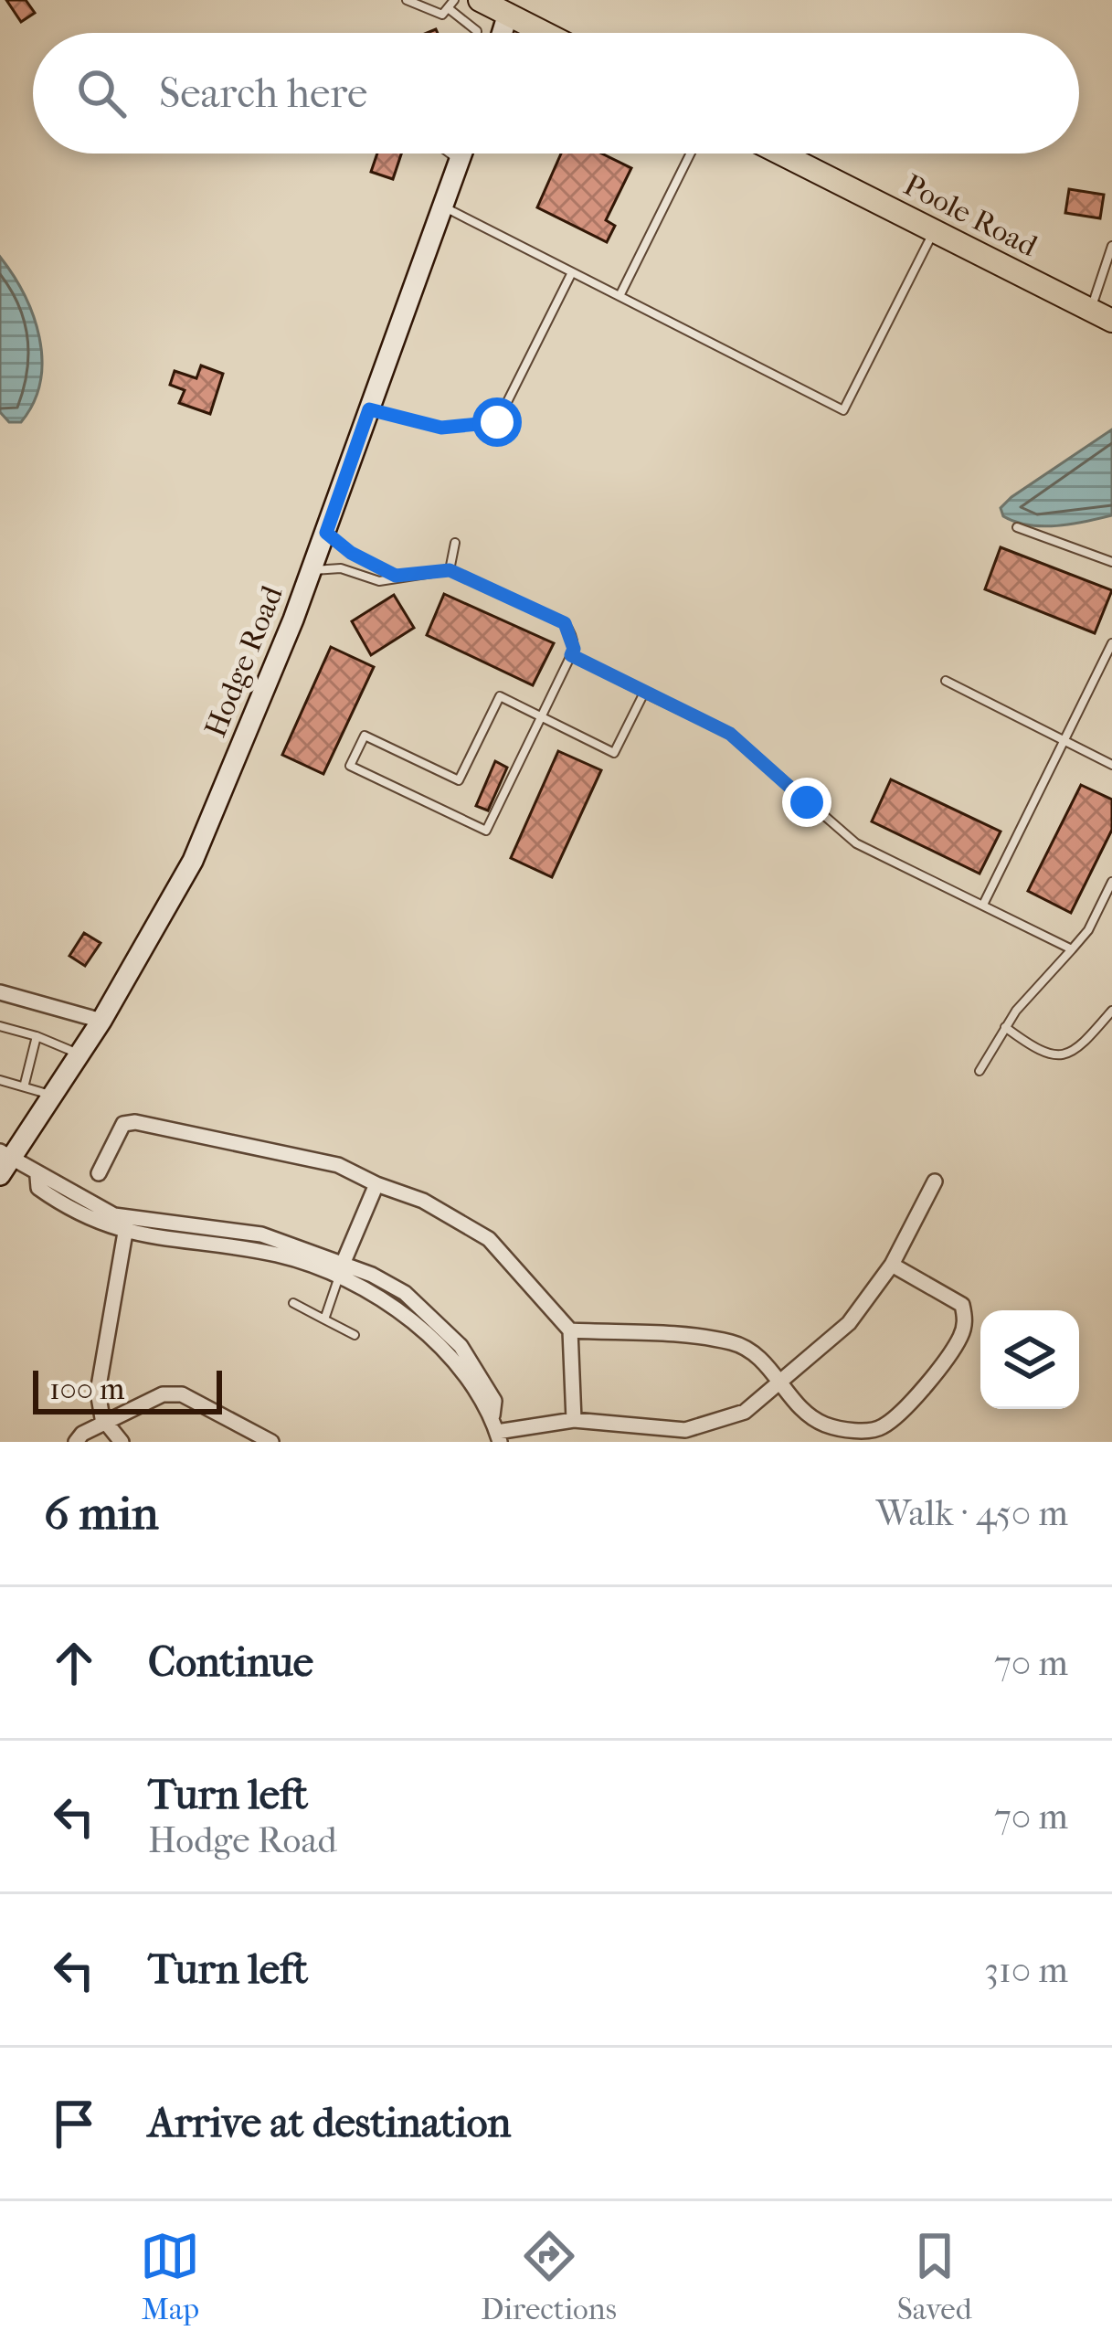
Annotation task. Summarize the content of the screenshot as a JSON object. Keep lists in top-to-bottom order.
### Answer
{
  "streets": {
    "main road": ["Poole Road", "Hodge Road"]
  },
  "scale_bar": "100 m",
  "page": {
    "search": "Search here",
    "scale": "100 m",
    "heading": ["6 min", "Walk · 450 m"],
    "list": [
      ["Continue", "70 m"],
      ["Turn left", "Hodge Road", "70 m"],
      ["Turn left", "310 m"],
      "Arrive at destination"
    ],
    "nav": ["Map", "Directions", "Saved"]
  }
}
